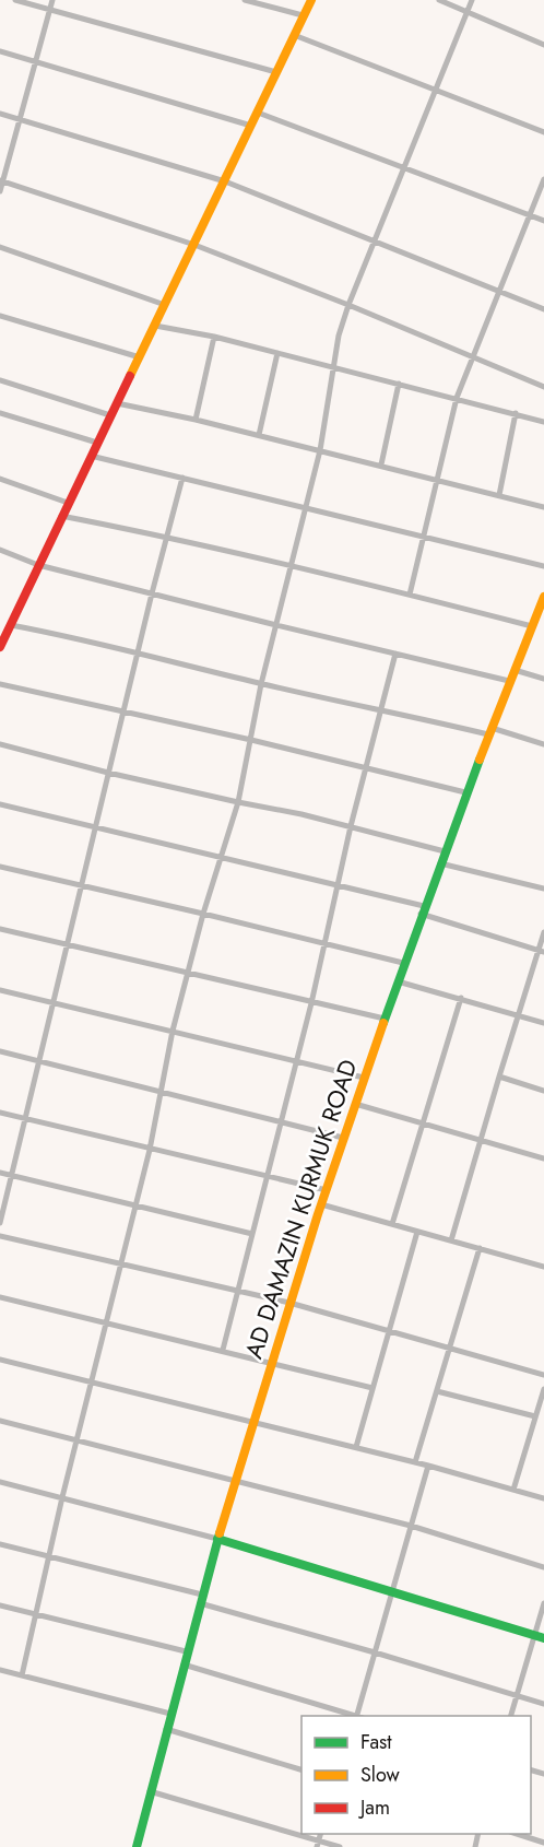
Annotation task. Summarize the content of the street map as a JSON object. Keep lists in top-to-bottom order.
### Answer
{
  "streets": {
    "main road": ["AD DAMAZIN KURMUK ROAD"]
  },
  "legend": ["Fast", "Slow", "Jam"]
}
